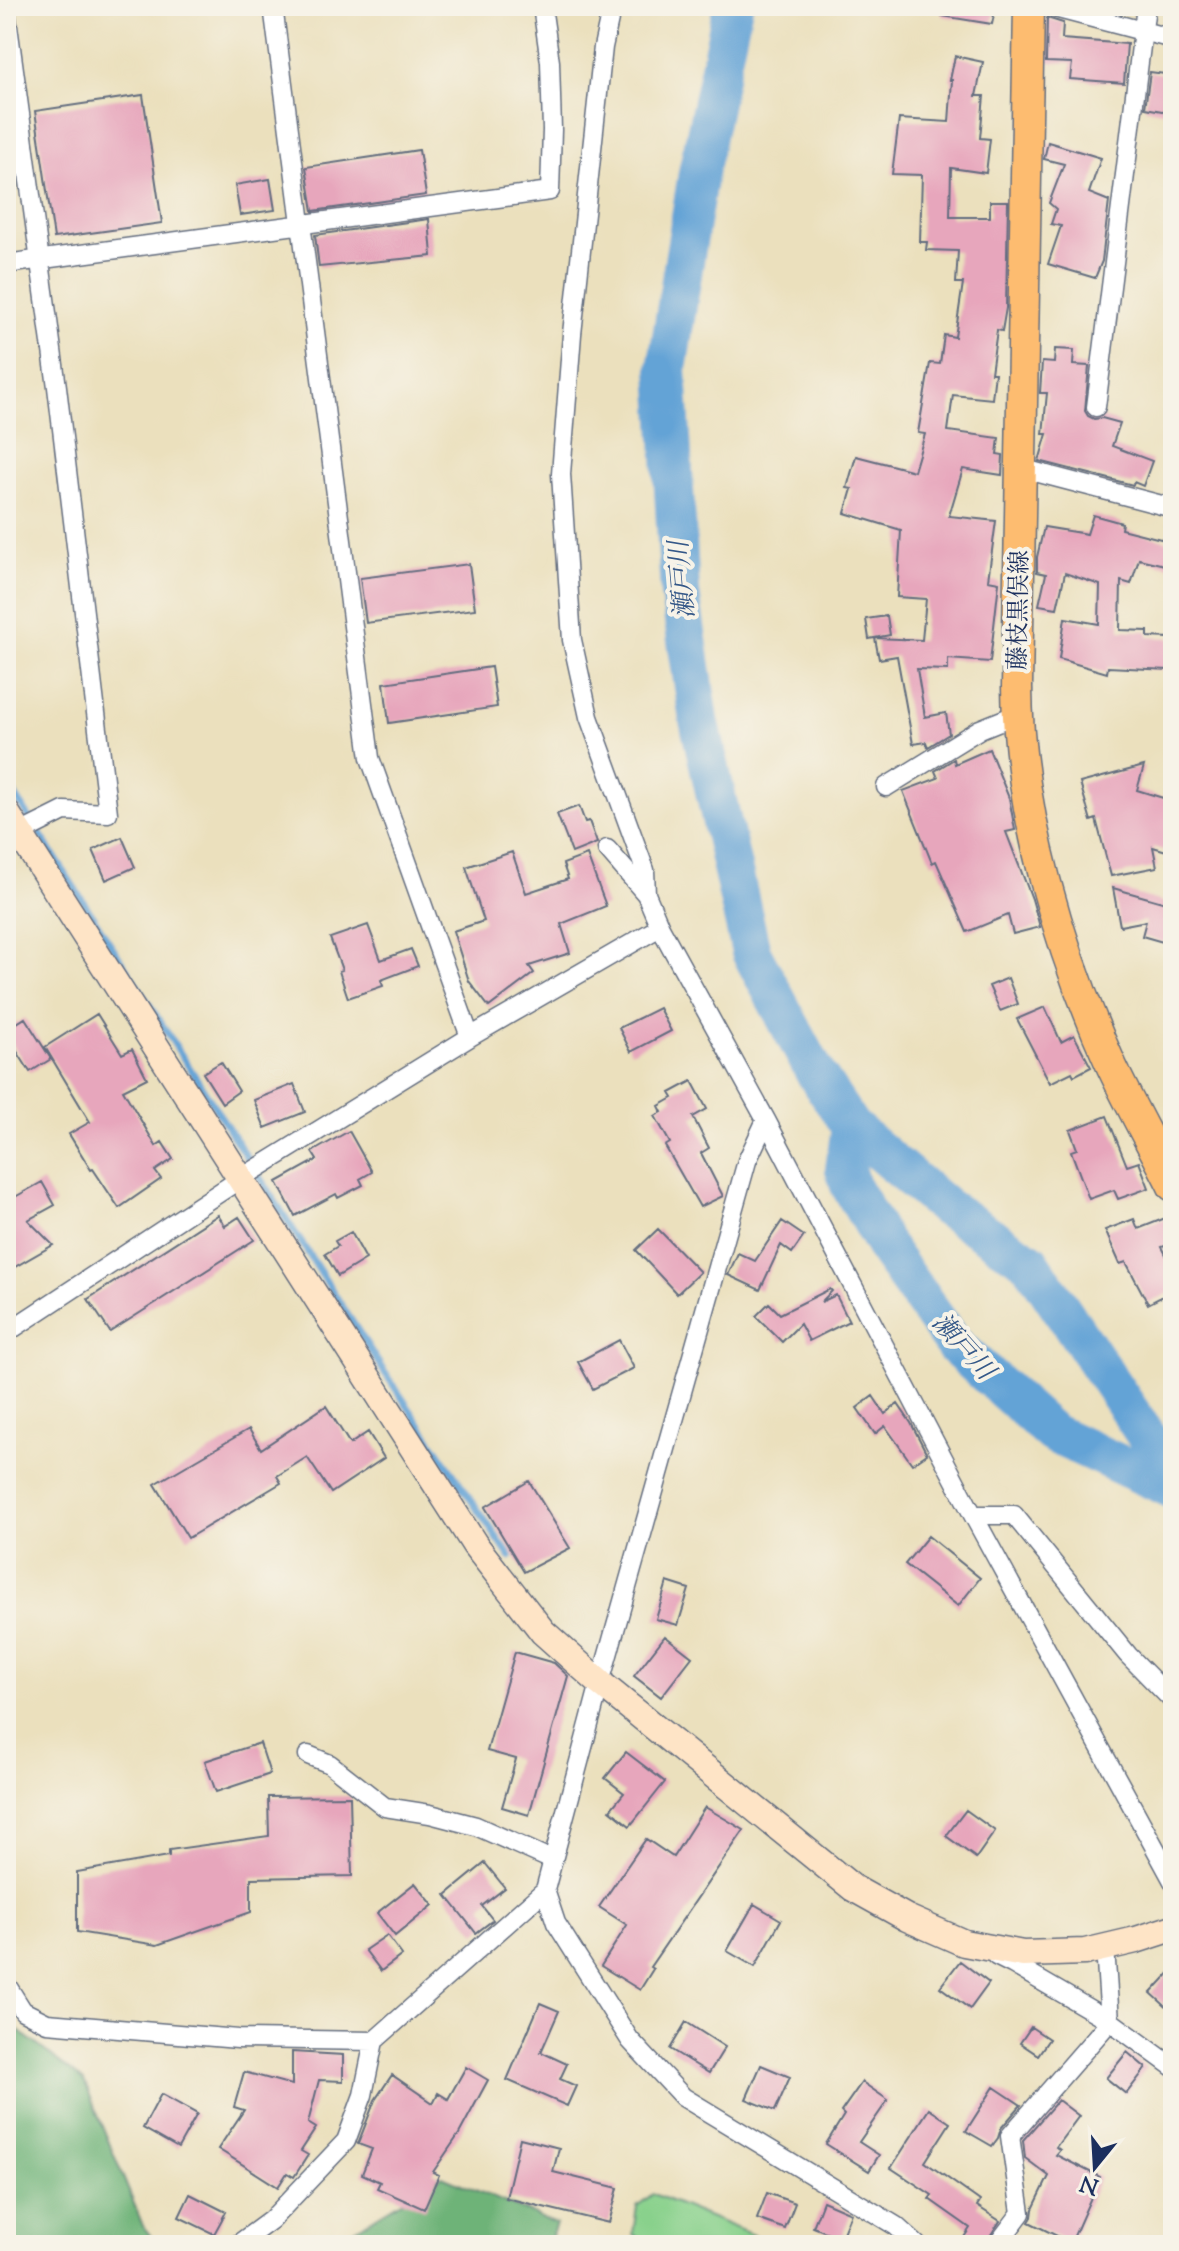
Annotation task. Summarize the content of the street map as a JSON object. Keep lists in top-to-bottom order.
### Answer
{
  "streets": {
    "main road": ["藤枝黒俣線"]
  },
  "water": ["瀬戸川"],
  "north": "bottom"
}
